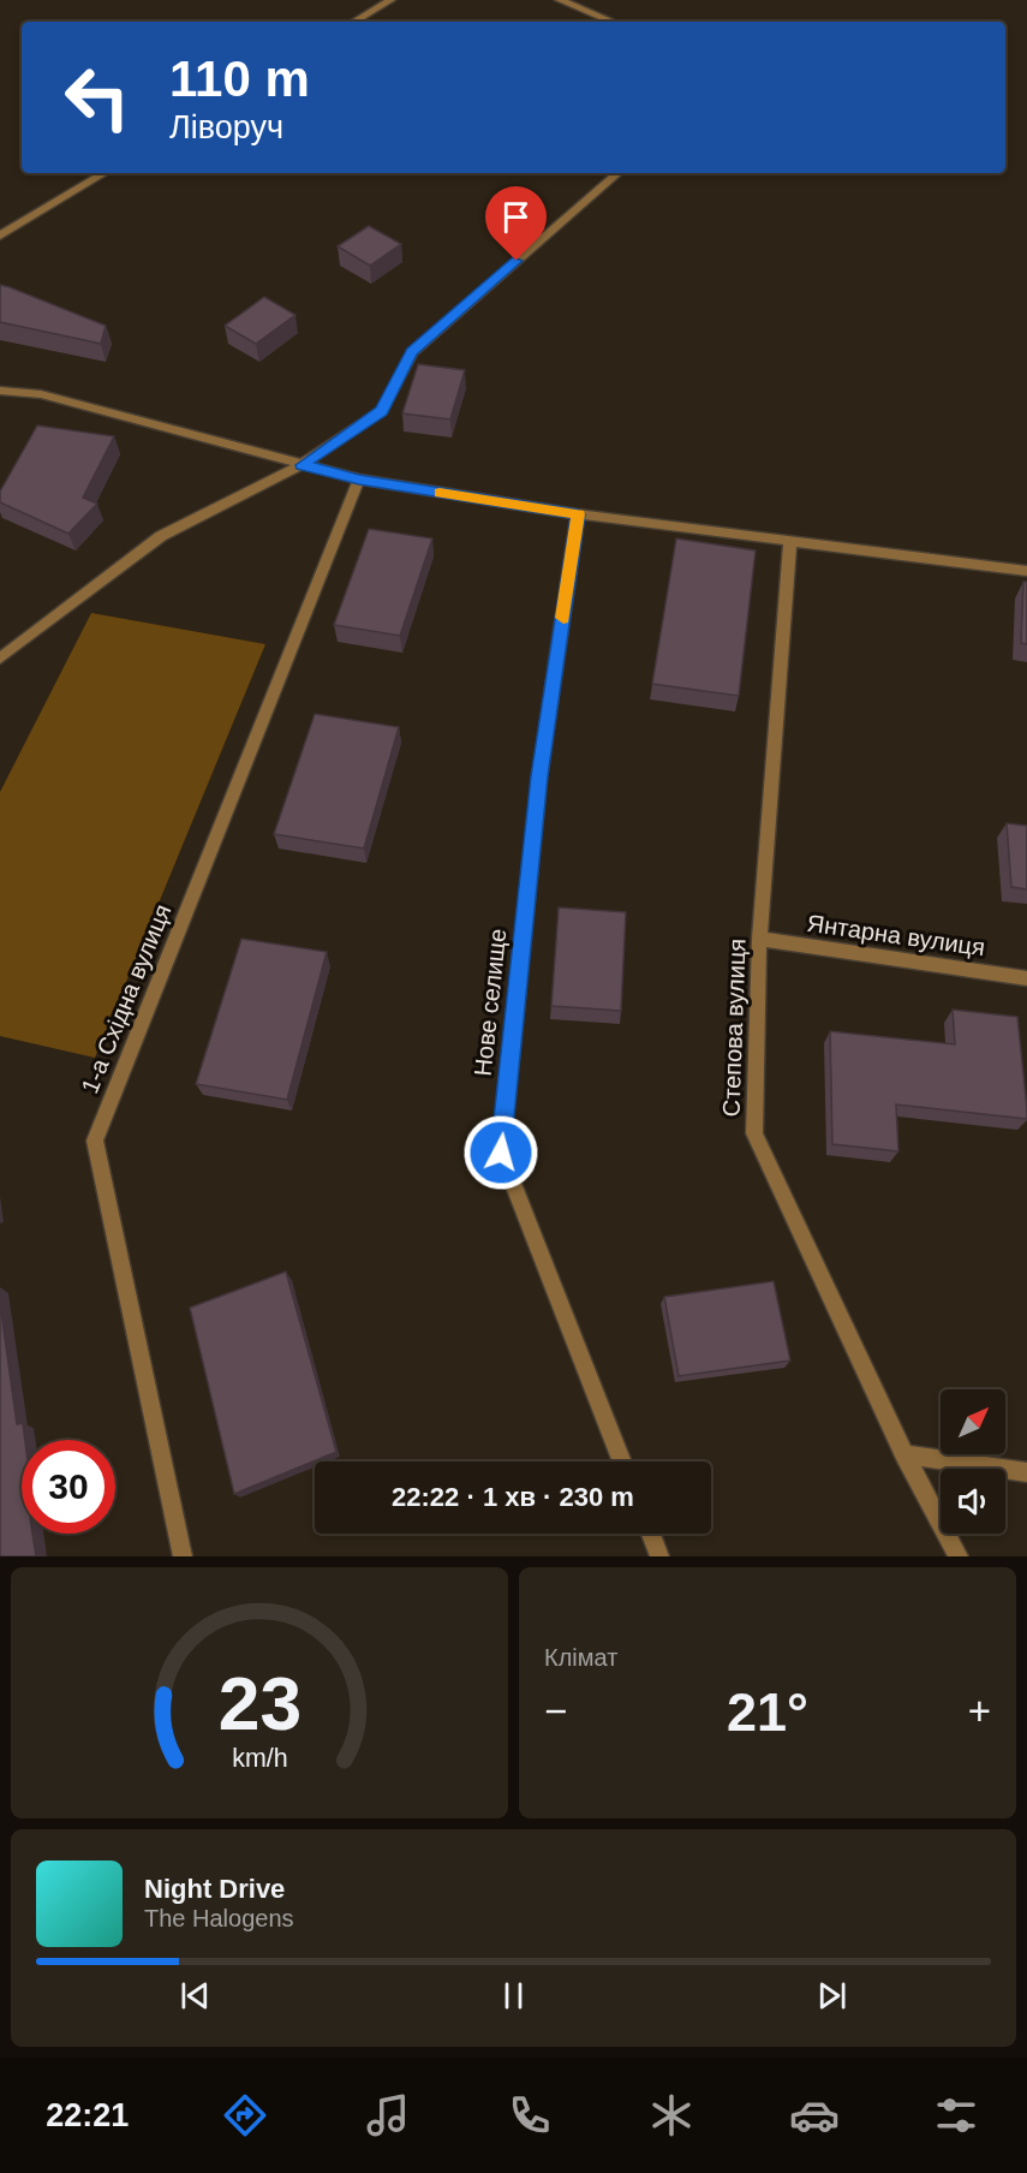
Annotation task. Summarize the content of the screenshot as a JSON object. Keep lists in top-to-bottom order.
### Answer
{
  "streets": {
    "street": [
      "Янтарна вулиця",
      "1-а Східна вулиця",
      "Нове селище",
      "Степова вулиця"
    ]
  },
  "crossings": [
    ["Янтарна вулиця", "Степова вулиця"]
  ],
  "north": "top right",
  "page": {
    "turn": ["110 m", "Ліворуч"],
    "limit": "30",
    "trip": "22:22 · 1 хв · 230 m",
    "tile": "Клімат",
    "heat": ["−", "21°", "+"],
    "song": ["Night Drive", "The Halogens"],
    "tabs": "22:21",
    "gauge": ["23", "km/h"]
  }
}
